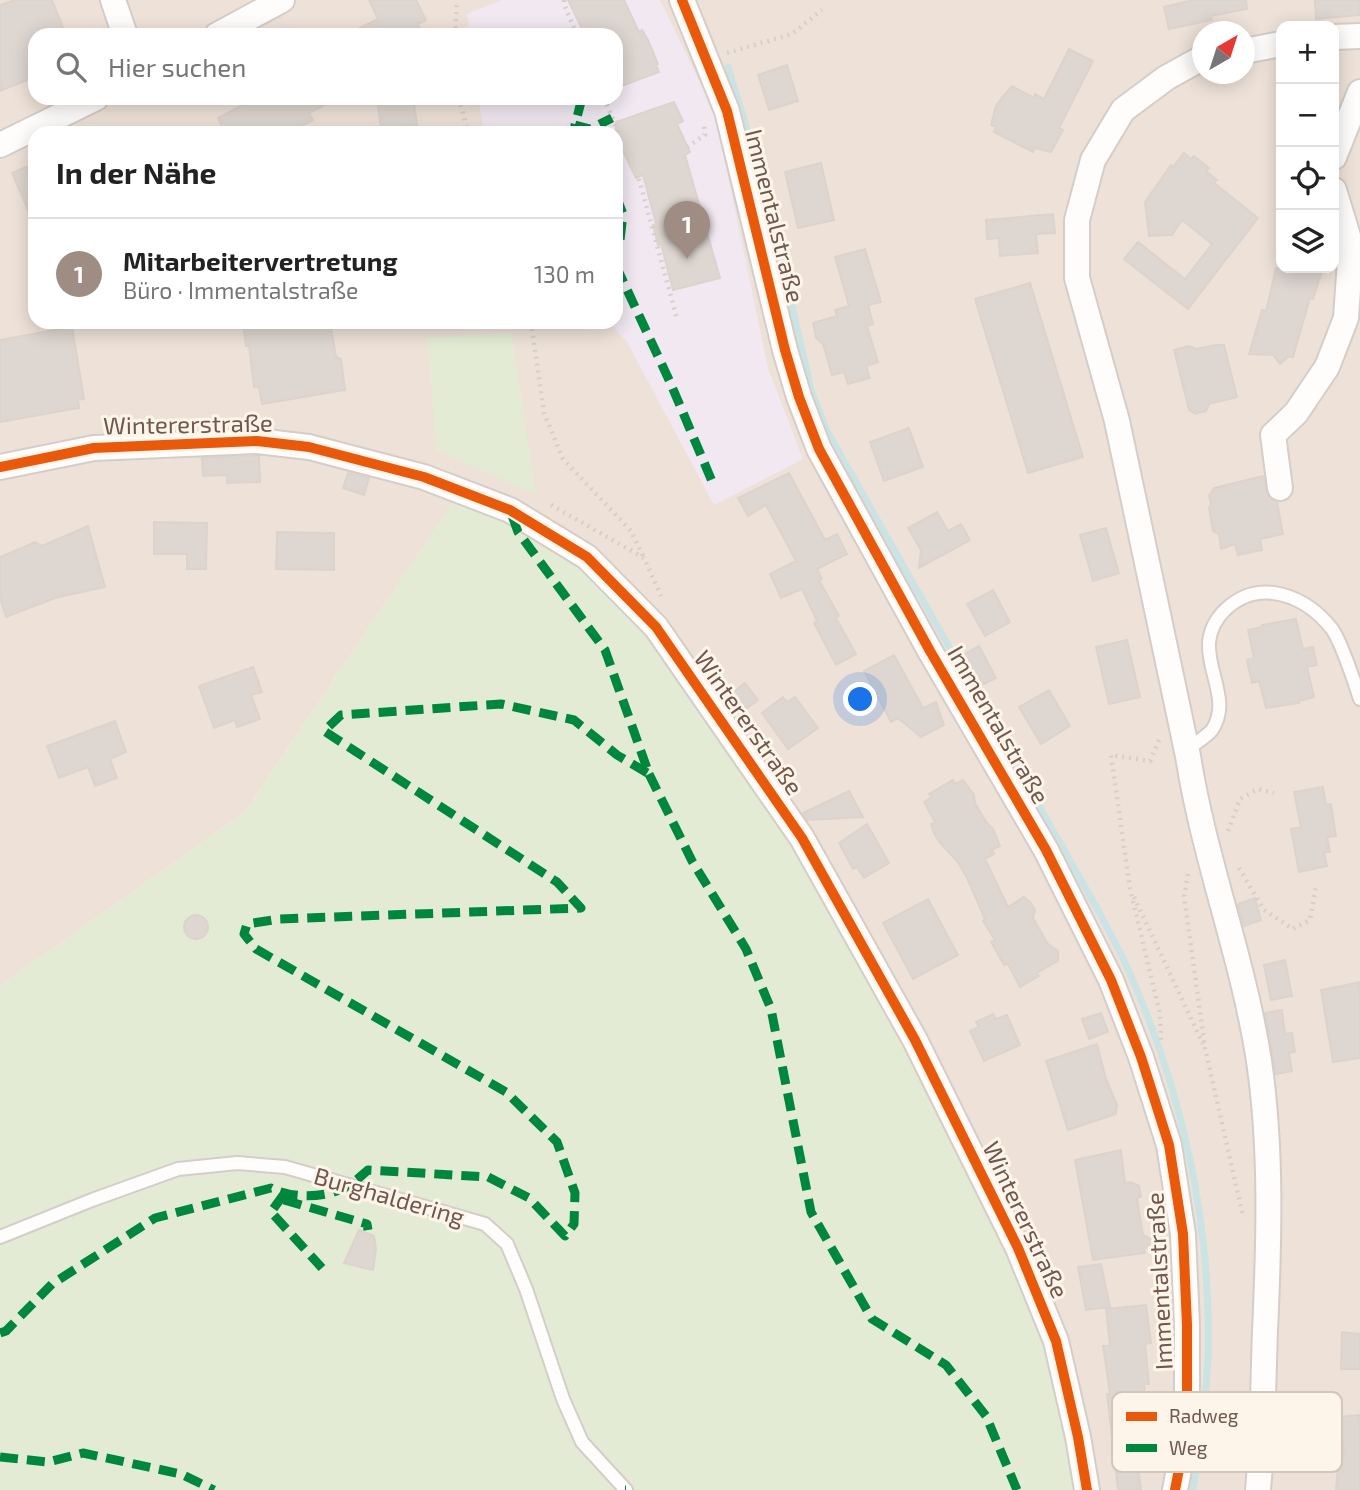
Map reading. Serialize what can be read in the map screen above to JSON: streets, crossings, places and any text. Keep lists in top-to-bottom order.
{
  "streets": {
    "street": ["Immentalstraße", "Wintererstraße"],
    "lane": ["Burghaldering"]
  },
  "legend": ["Radweg", "Weg"],
  "north": "top right",
  "page": {
    "map_buttons": ["+", "−"],
    "search": "Hier suchen",
    "heading": "In der Nähe",
    "pins": "1",
    "list": [
      {
        "mark": "1",
        "name": "Mitarbeitervertretung",
        "note": "Büro · Immentalstraße",
        "value": "130 m"
      }
    ]
  }
}
